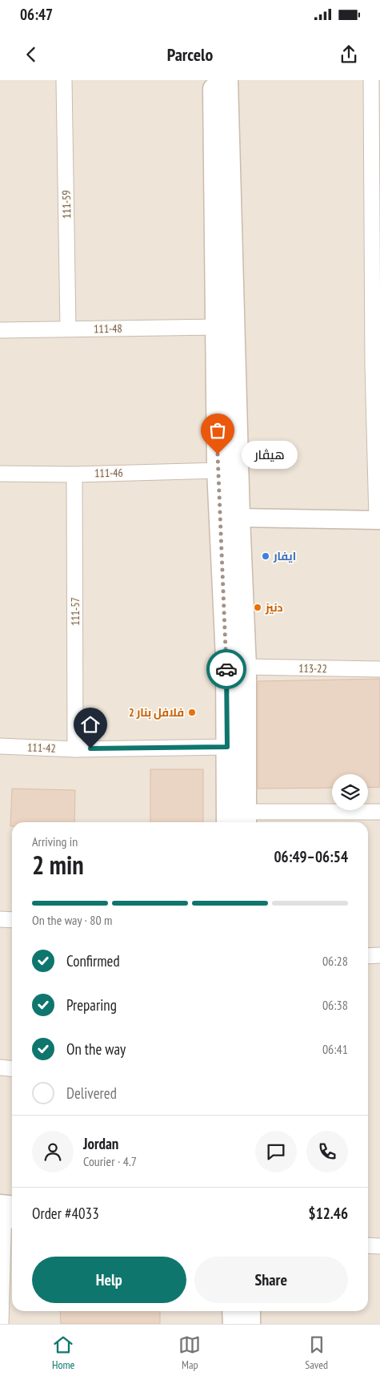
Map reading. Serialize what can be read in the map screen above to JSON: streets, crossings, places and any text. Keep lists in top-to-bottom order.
{
  "streets": {
    "street": [
      "111-59",
      "111-48",
      "111-46",
      "111-57",
      "113-22",
      "111-42"
    ]
  },
  "crossings": [
    ["111-59", "111-48"],
    ["111-46", "111-57"],
    ["111-57", "111-42"]
  ],
  "places": [
    "هيڤار",
    "ايفار",
    "دنيز",
    "فلافل بنار 2"
  ],
  "page": {
    "status": "06:47",
    "header": "Parcelo",
    "bubble": "هيڤار",
    "heading": ["2 min", "Arriving in", "06:49–06:54"],
    "panel": [
      "Jordan",
      "Courier · 4.7",
      "Order #4033",
      "$12.46"
    ],
    "bar": "On the way · 80 m",
    "list": [
      ["Confirmed", "06:28"],
      ["Preparing", "06:38"],
      ["On the way", "06:41"],
      "Delivered"
    ],
    "buttons": ["Help", "Share"],
    "tabs": ["Home", "Map", "Saved"]
  }
}
